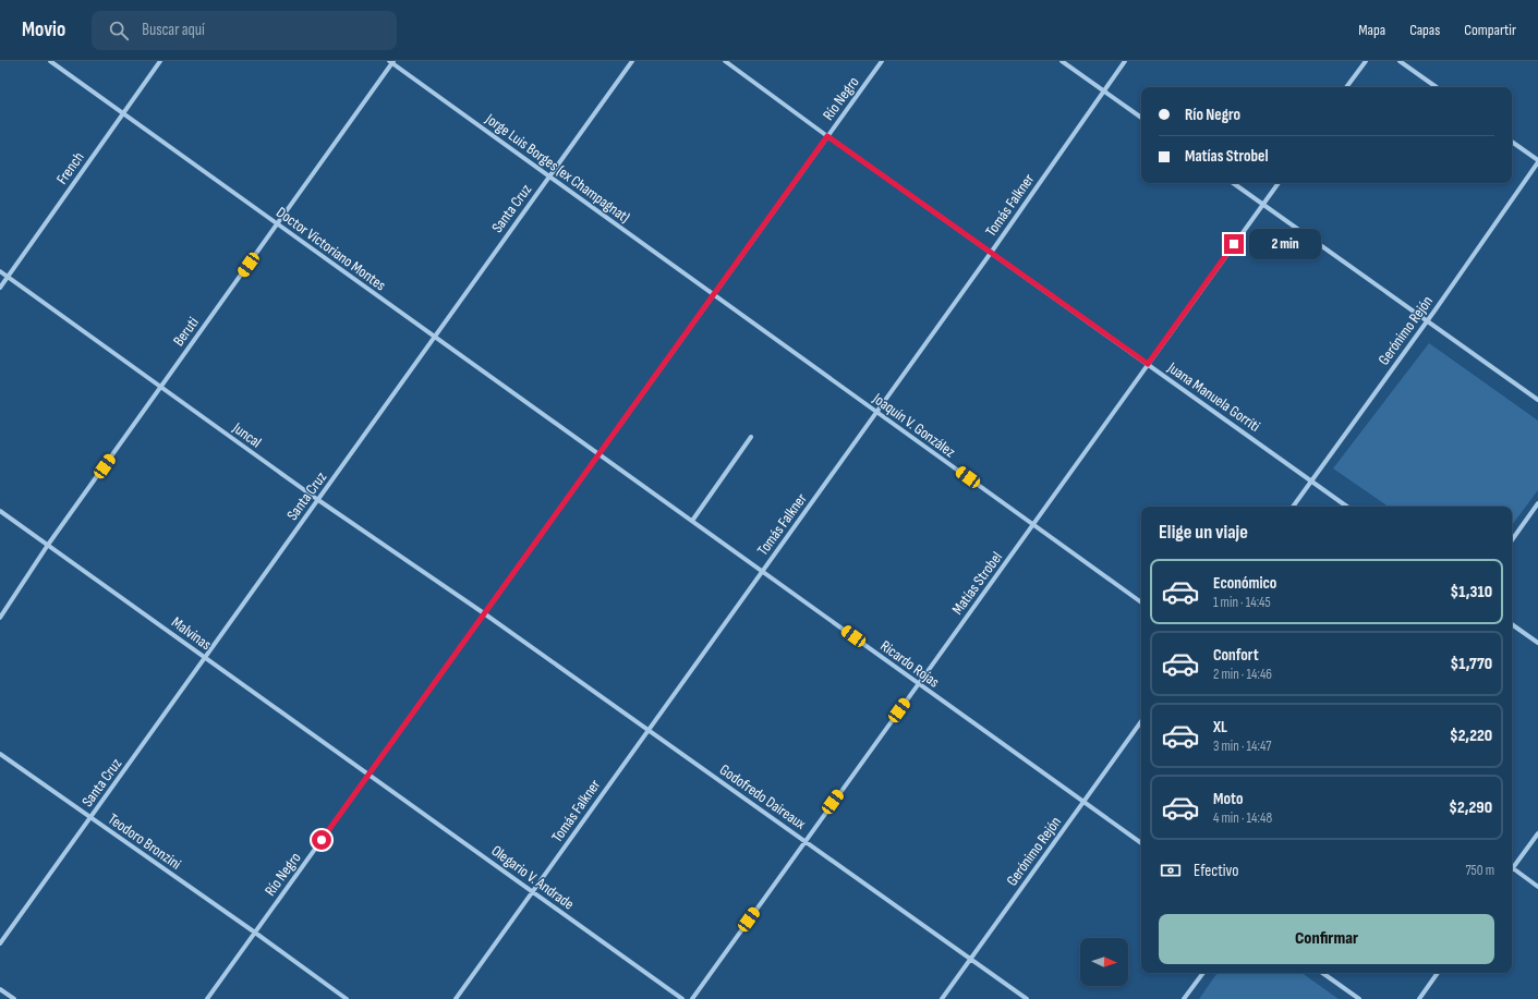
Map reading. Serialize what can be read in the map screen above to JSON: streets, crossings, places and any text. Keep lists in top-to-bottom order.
{
  "streets": {
    "street": [
      "Río Negro",
      "French",
      "Jorge Luis Borges (ex Champagnat)",
      "Tomás Falkner",
      "Santa Cruz",
      "Doctor Victoriano Montes",
      "Gerónimo Rejón",
      "Beruti",
      "Juana Manuela Gorriti",
      "Joaquín V. González",
      "Juncal",
      "Matías Strobel",
      "Malvinas",
      "Ricardo Rojas",
      "Godofredo Daireaux",
      "Teodoro Bronzini",
      "Olegario V. Andrade"
    ]
  },
  "crossings": [
    ["Río Negro", "Jorge Luis Borges (ex Champagnat)"],
    ["Río Negro", "Doctor Victoriano Montes"],
    ["Río Negro", "Juana Manuela Gorriti"],
    ["Río Negro", "Joaquín V. González"],
    ["Río Negro", "Juncal"],
    ["Río Negro", "Malvinas"],
    ["Río Negro", "Ricardo Rojas"],
    ["Río Negro", "Godofredo Daireaux"],
    ["Río Negro", "Teodoro Bronzini"],
    ["Río Negro", "Olegario V. Andrade"],
    ["French", "Doctor Victoriano Montes"],
    ["French", "Juncal"],
    ["Jorge Luis Borges (ex Champagnat)", "Santa Cruz"],
    ["Jorge Luis Borges (ex Champagnat)", "Beruti"],
    ["Jorge Luis Borges (ex Champagnat)", "Joaquín V. González"],
    ["Tomás Falkner", "Juana Manuela Gorriti"],
    ["Tomás Falkner", "Joaquín V. González"],
    ["Tomás Falkner", "Ricardo Rojas"],
    ["Tomás Falkner", "Godofredo Daireaux"],
    ["Tomás Falkner", "Olegario V. Andrade"],
    ["Santa Cruz", "Doctor Victoriano Montes"],
    ["Santa Cruz", "Juncal"],
    ["Santa Cruz", "Malvinas"],
    ["Santa Cruz", "Teodoro Bronzini"],
    ["Doctor Victoriano Montes", "Beruti"],
    ["Doctor Victoriano Montes", "Ricardo Rojas"],
    ["Gerónimo Rejón", "Juana Manuela Gorriti"],
    ["Gerónimo Rejón", "Ricardo Rojas"],
    ["Gerónimo Rejón", "Godofredo Daireaux"],
    ["Beruti", "Juncal"],
    ["Beruti", "Malvinas"],
    ["Juana Manuela Gorriti", "Matías Strobel"],
    ["Joaquín V. González", "Matías Strobel"],
    ["Juncal", "Godofredo Daireaux"],
    ["Matías Strobel", "Ricardo Rojas"],
    ["Matías Strobel", "Godofredo Daireaux"],
    ["Malvinas", "Olegario V. Andrade"]
  ],
  "north": "right",
  "page": {
    "header": "Movio",
    "search": "Buscar aquí",
    "nav": ["Mapa", "Capas", "Compartir"],
    "banner": ["Río Negro", "Matías Strobel"],
    "bubble": "2 min",
    "heading": "Elige un viaje",
    "list": [
      {
        "name": "Económico",
        "note": "1 min · 14:45",
        "value": "$1,310"
      },
      {
        "name": "Confort",
        "note": "2 min · 14:46",
        "value": "$1,770"
      },
      {
        "name": "XL",
        "note": "3 min · 14:47",
        "value": "$2,220"
      },
      {
        "name": "Moto",
        "note": "4 min · 14:48",
        "value": "$2,290"
      }
    ],
    "pay": ["Efectivo", "750 m"],
    "buttons": "Confirmar"
  }
}
